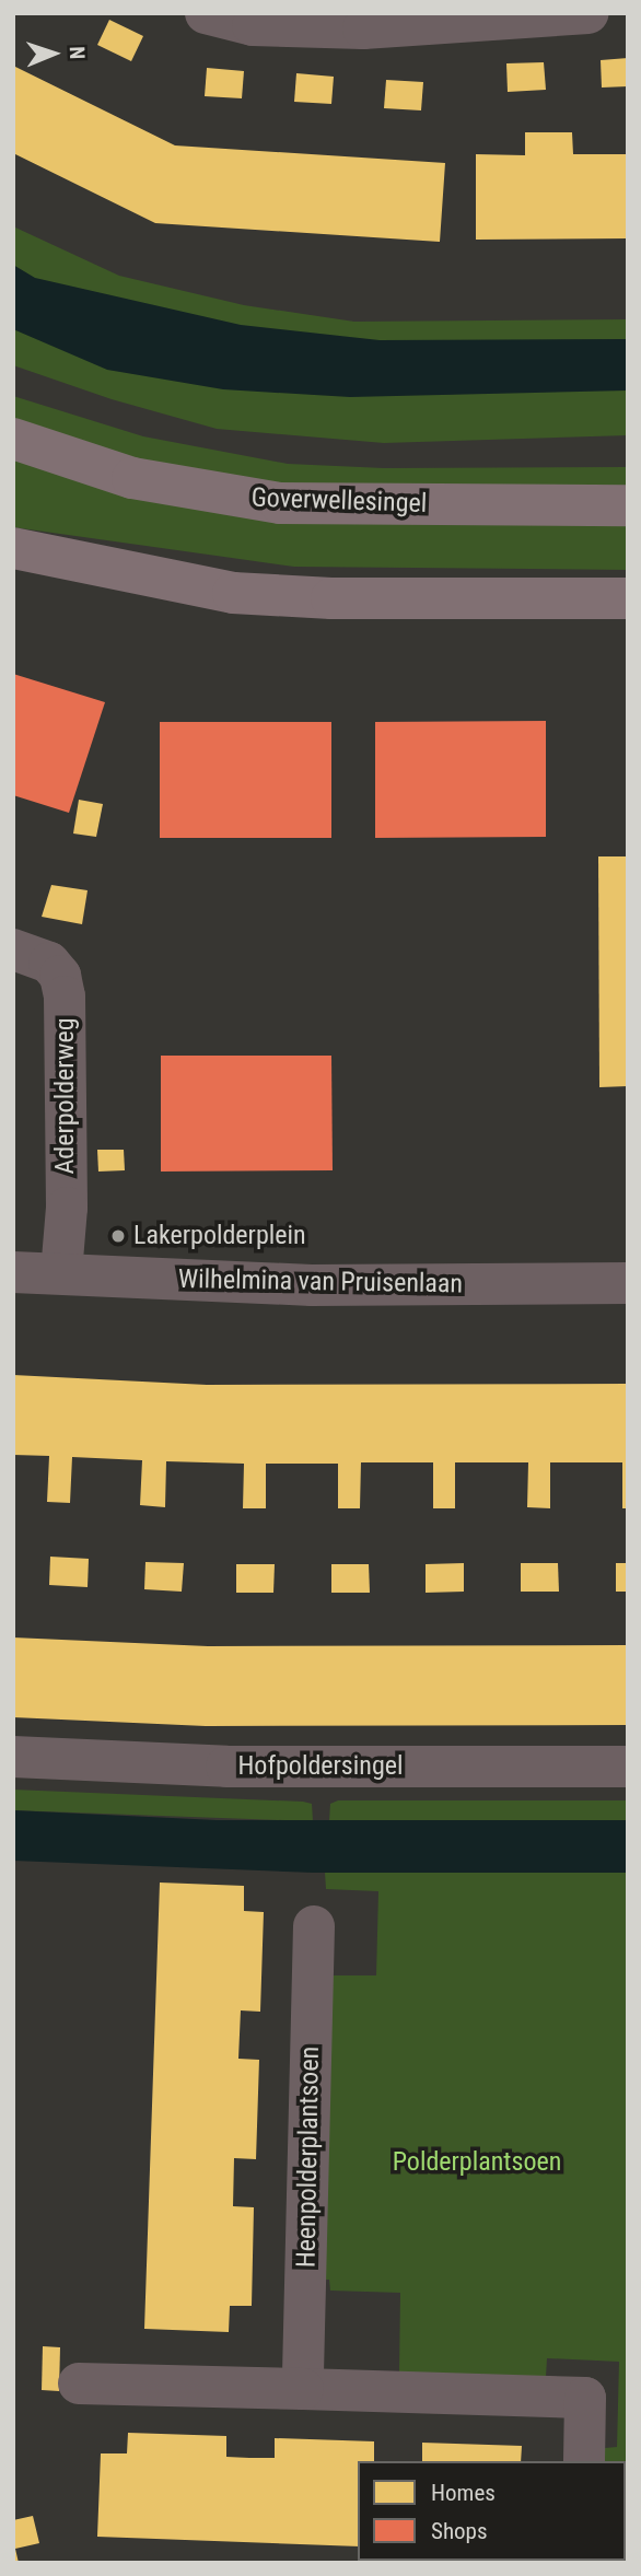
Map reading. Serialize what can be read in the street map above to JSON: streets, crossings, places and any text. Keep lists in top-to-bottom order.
{
  "streets": {
    "main road": ["Goverwellesingel"],
    "street": [
      "Aderpolderweg",
      "Wilhelmina van Pruisenlaan",
      "Hofpoldersingel",
      "Heenpolderplantsoen"
    ]
  },
  "crossings": [
    ["Aderpolderweg", "Wilhelmina van Pruisenlaan"]
  ],
  "parks": ["Polderplantsoen"],
  "places": ["Lakerpolderplein"],
  "legend": ["Homes", "Shops"],
  "north": "right"
}
